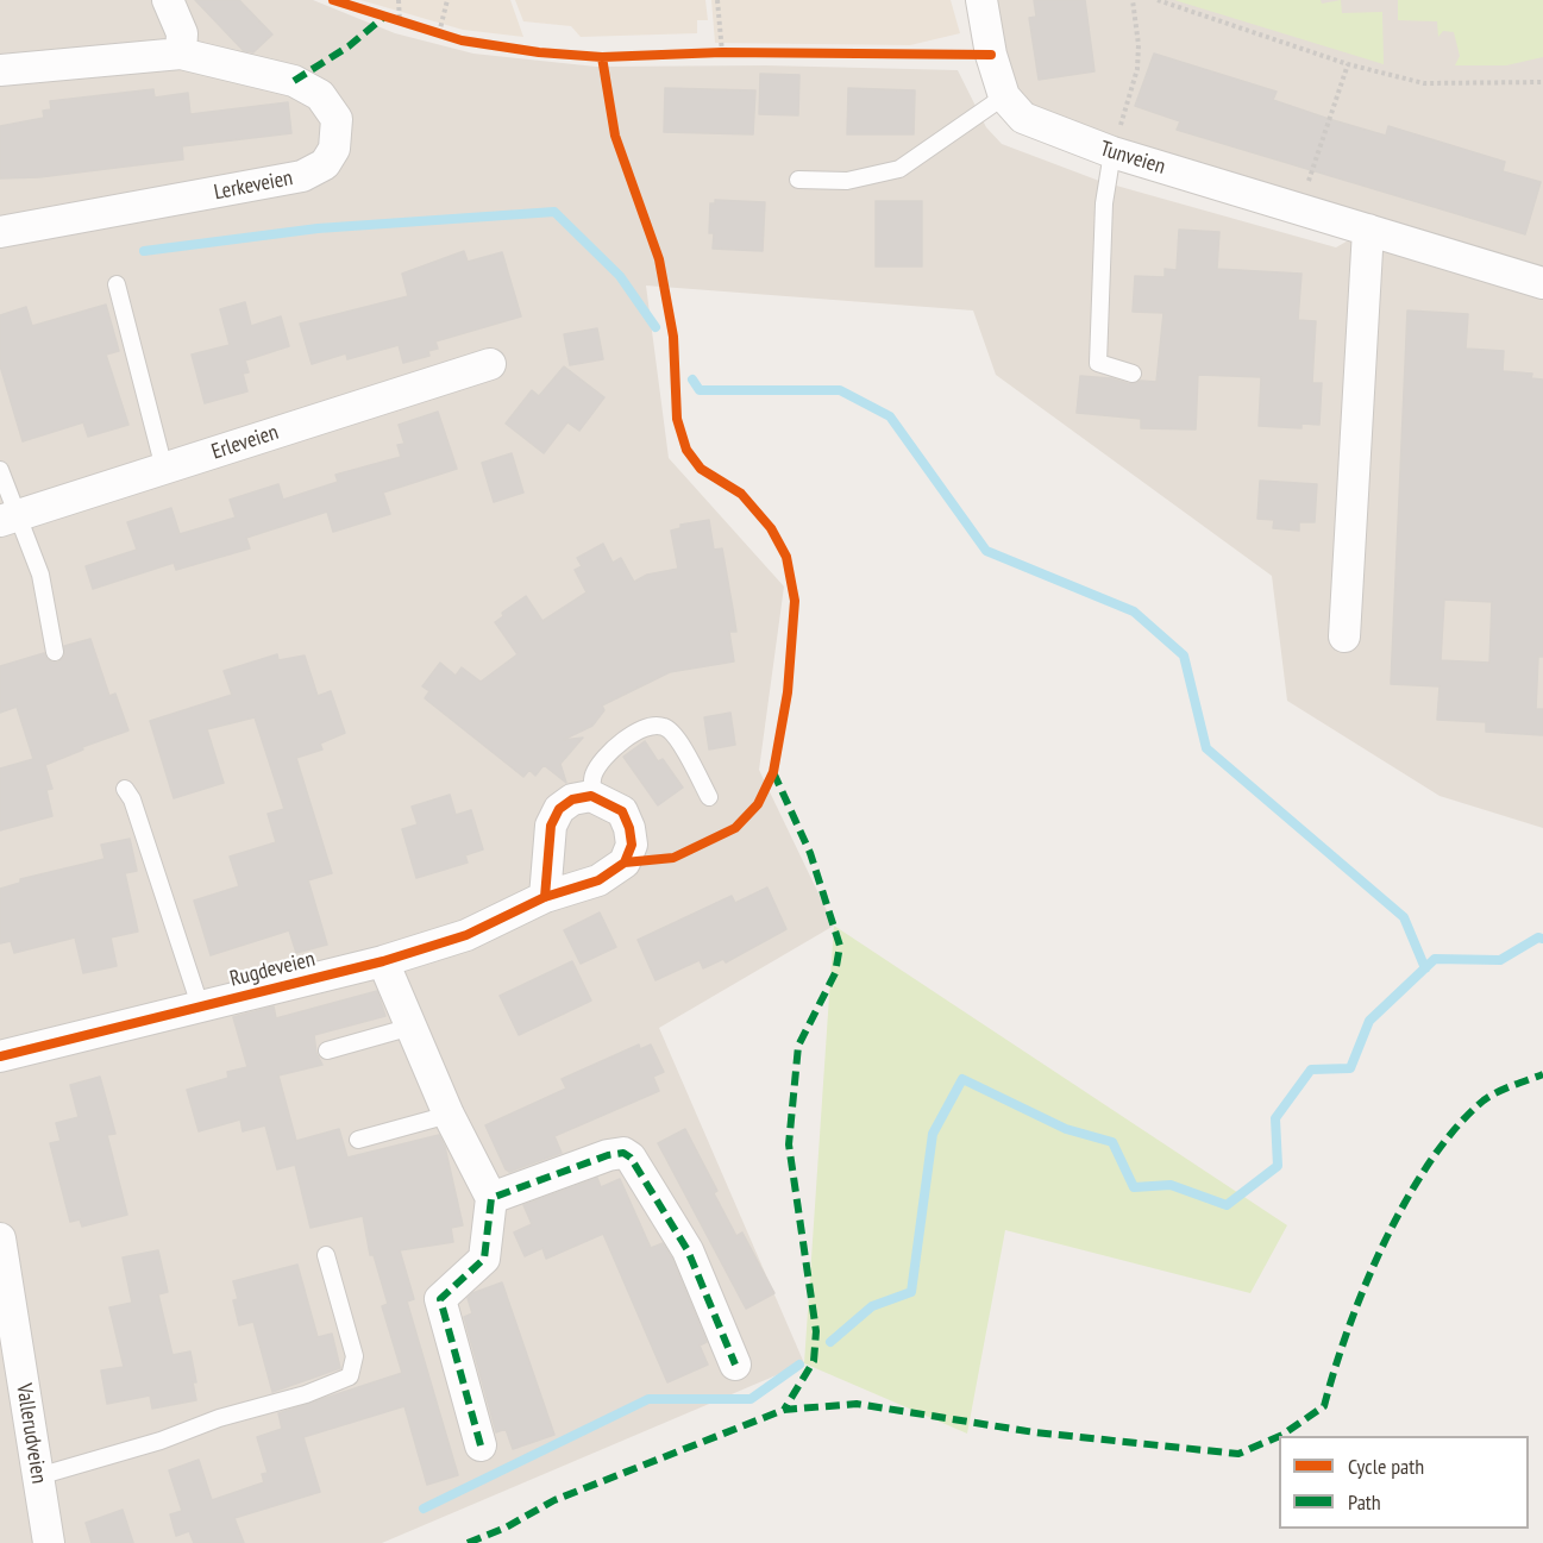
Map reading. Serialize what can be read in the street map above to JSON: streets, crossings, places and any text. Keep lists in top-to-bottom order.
{
  "streets": {
    "street": [
      "Tunveien",
      "Lerkeveien",
      "Erleveien",
      "Rugdeveien",
      "Vallerudveien"
    ]
  },
  "legend": ["Cycle path", "Path"]
}
